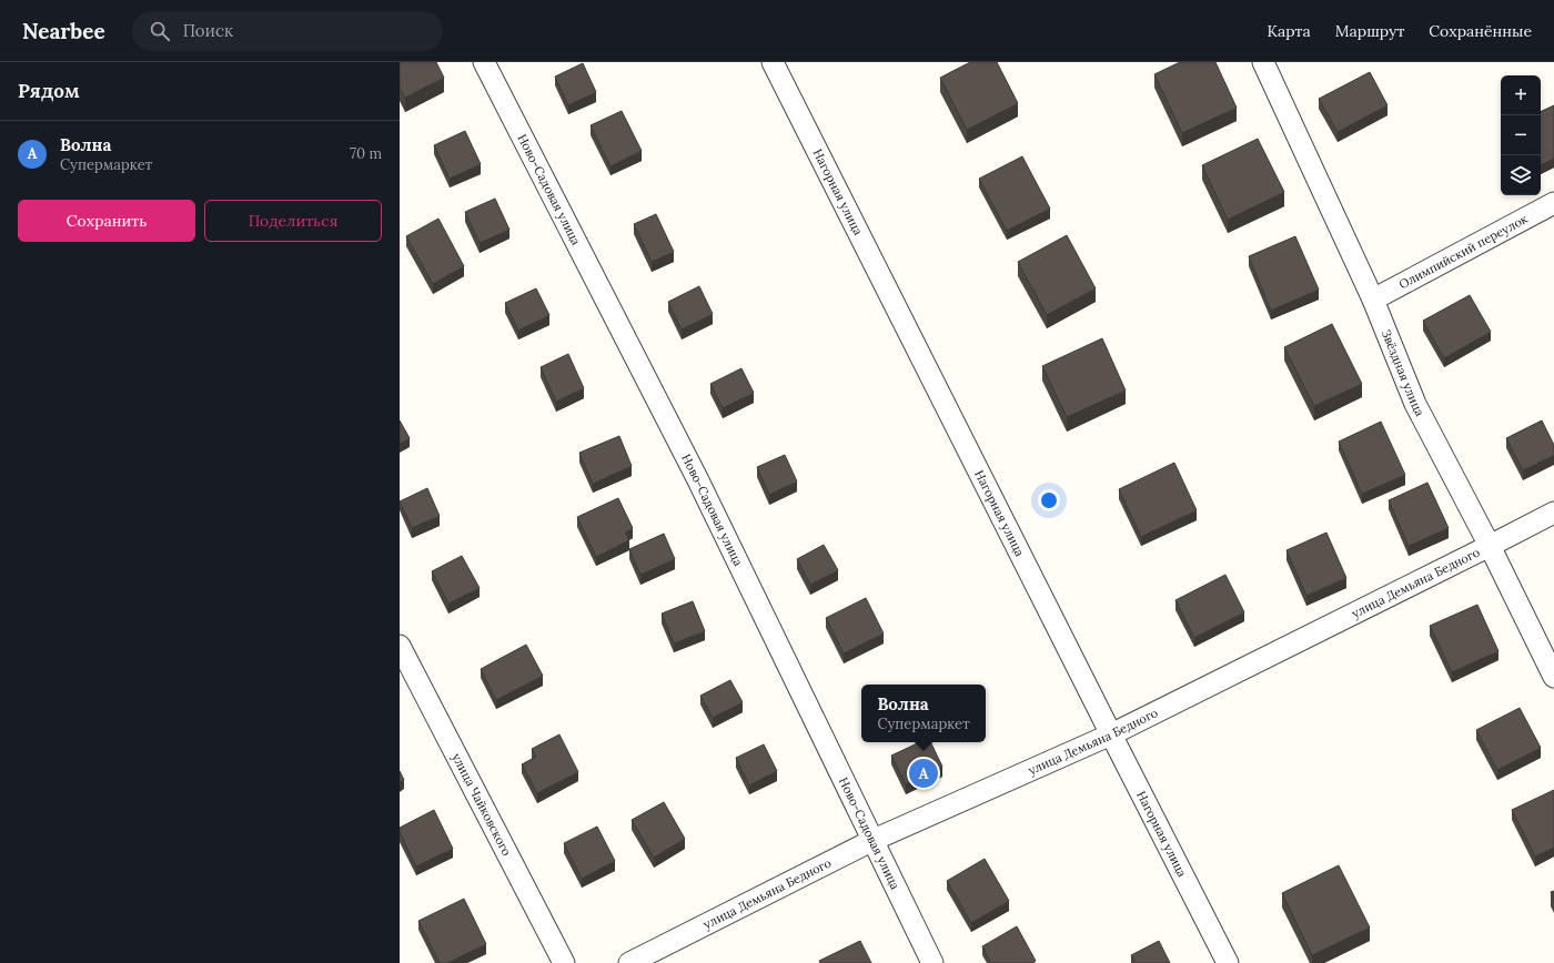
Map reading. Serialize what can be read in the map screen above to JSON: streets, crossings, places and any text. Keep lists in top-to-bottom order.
{
  "streets": {
    "street": [
      "Ново-Садовая улица",
      "Нагорная улица",
      "Олимпийский переулок",
      "Звёздная улица",
      "улица Демьяна Бедного",
      "улица Чайковского"
    ]
  },
  "crossings": [
    ["Ново-Садовая улица", "улица Демьяна Бедного"],
    ["Нагорная улица", "улица Демьяна Бедного"],
    ["Олимпийский переулок", "Звёздная улица"],
    ["Звёздная улица", "улица Демьяна Бедного"]
  ],
  "page": {
    "header": "Nearbee",
    "search": "Поиск",
    "nav": ["Карта", "Маршрут", "Сохранённые"],
    "heading": "Рядом",
    "map_buttons": ["+", "−"],
    "list": [
      {
        "mark": "A",
        "name": "Волна",
        "note": "Супермаркет",
        "value": "70 m"
      }
    ],
    "buttons": ["Сохранить", "Поделиться"],
    "popup": ["Волна", "Супермаркет"],
    "pins": "A"
  }
}
